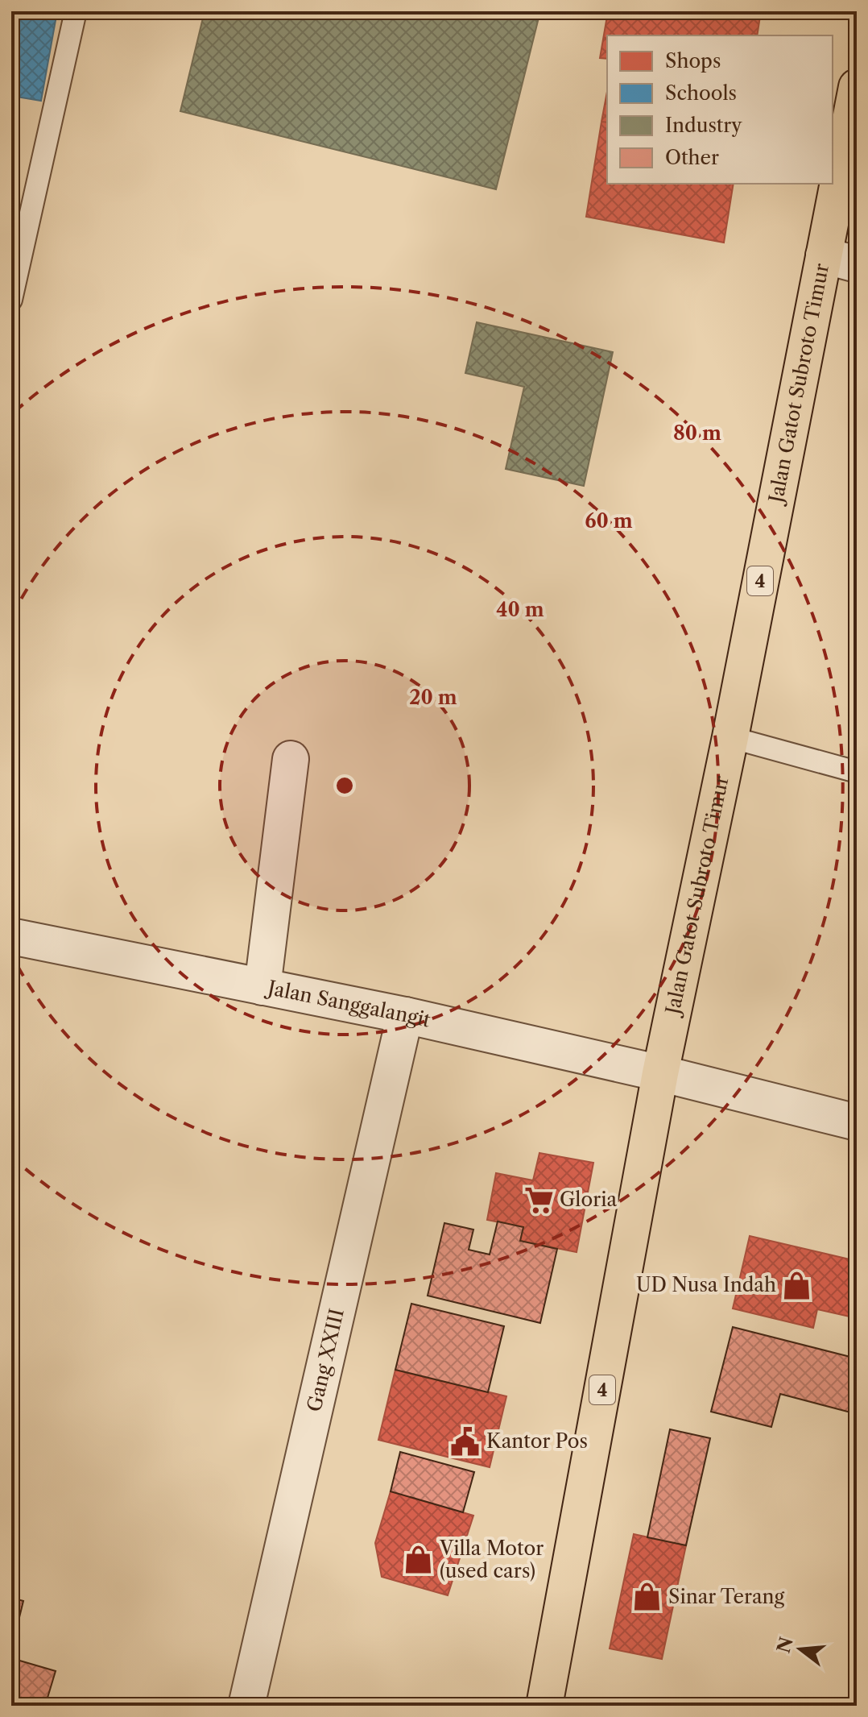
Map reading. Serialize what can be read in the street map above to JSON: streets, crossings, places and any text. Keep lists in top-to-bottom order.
{
  "streets": {
    "highway": ["Jalan Gatot Subroto Timur", "4"],
    "street": ["Jalan Sanggalangit", "Gang XXIII"]
  },
  "crossings": [
    ["Jalan Gatot Subroto Timur", "Jalan Sanggalangit"],
    ["Jalan Sanggalangit", "Gang XXIII"]
  ],
  "places": {
    "supermarket": ["Gloria"],
    "shop": ["UD Nusa Indah", "Villa Motor (used cars)", "Sinar Terang"],
    "public building": ["Kantor Pos"]
  },
  "legend": [
    "Shops",
    "Schools",
    "Industry",
    "Other"
  ],
  "north": "left",
  "rings": [
    "80 m",
    "60 m",
    "40 m",
    "20 m"
  ]
}
